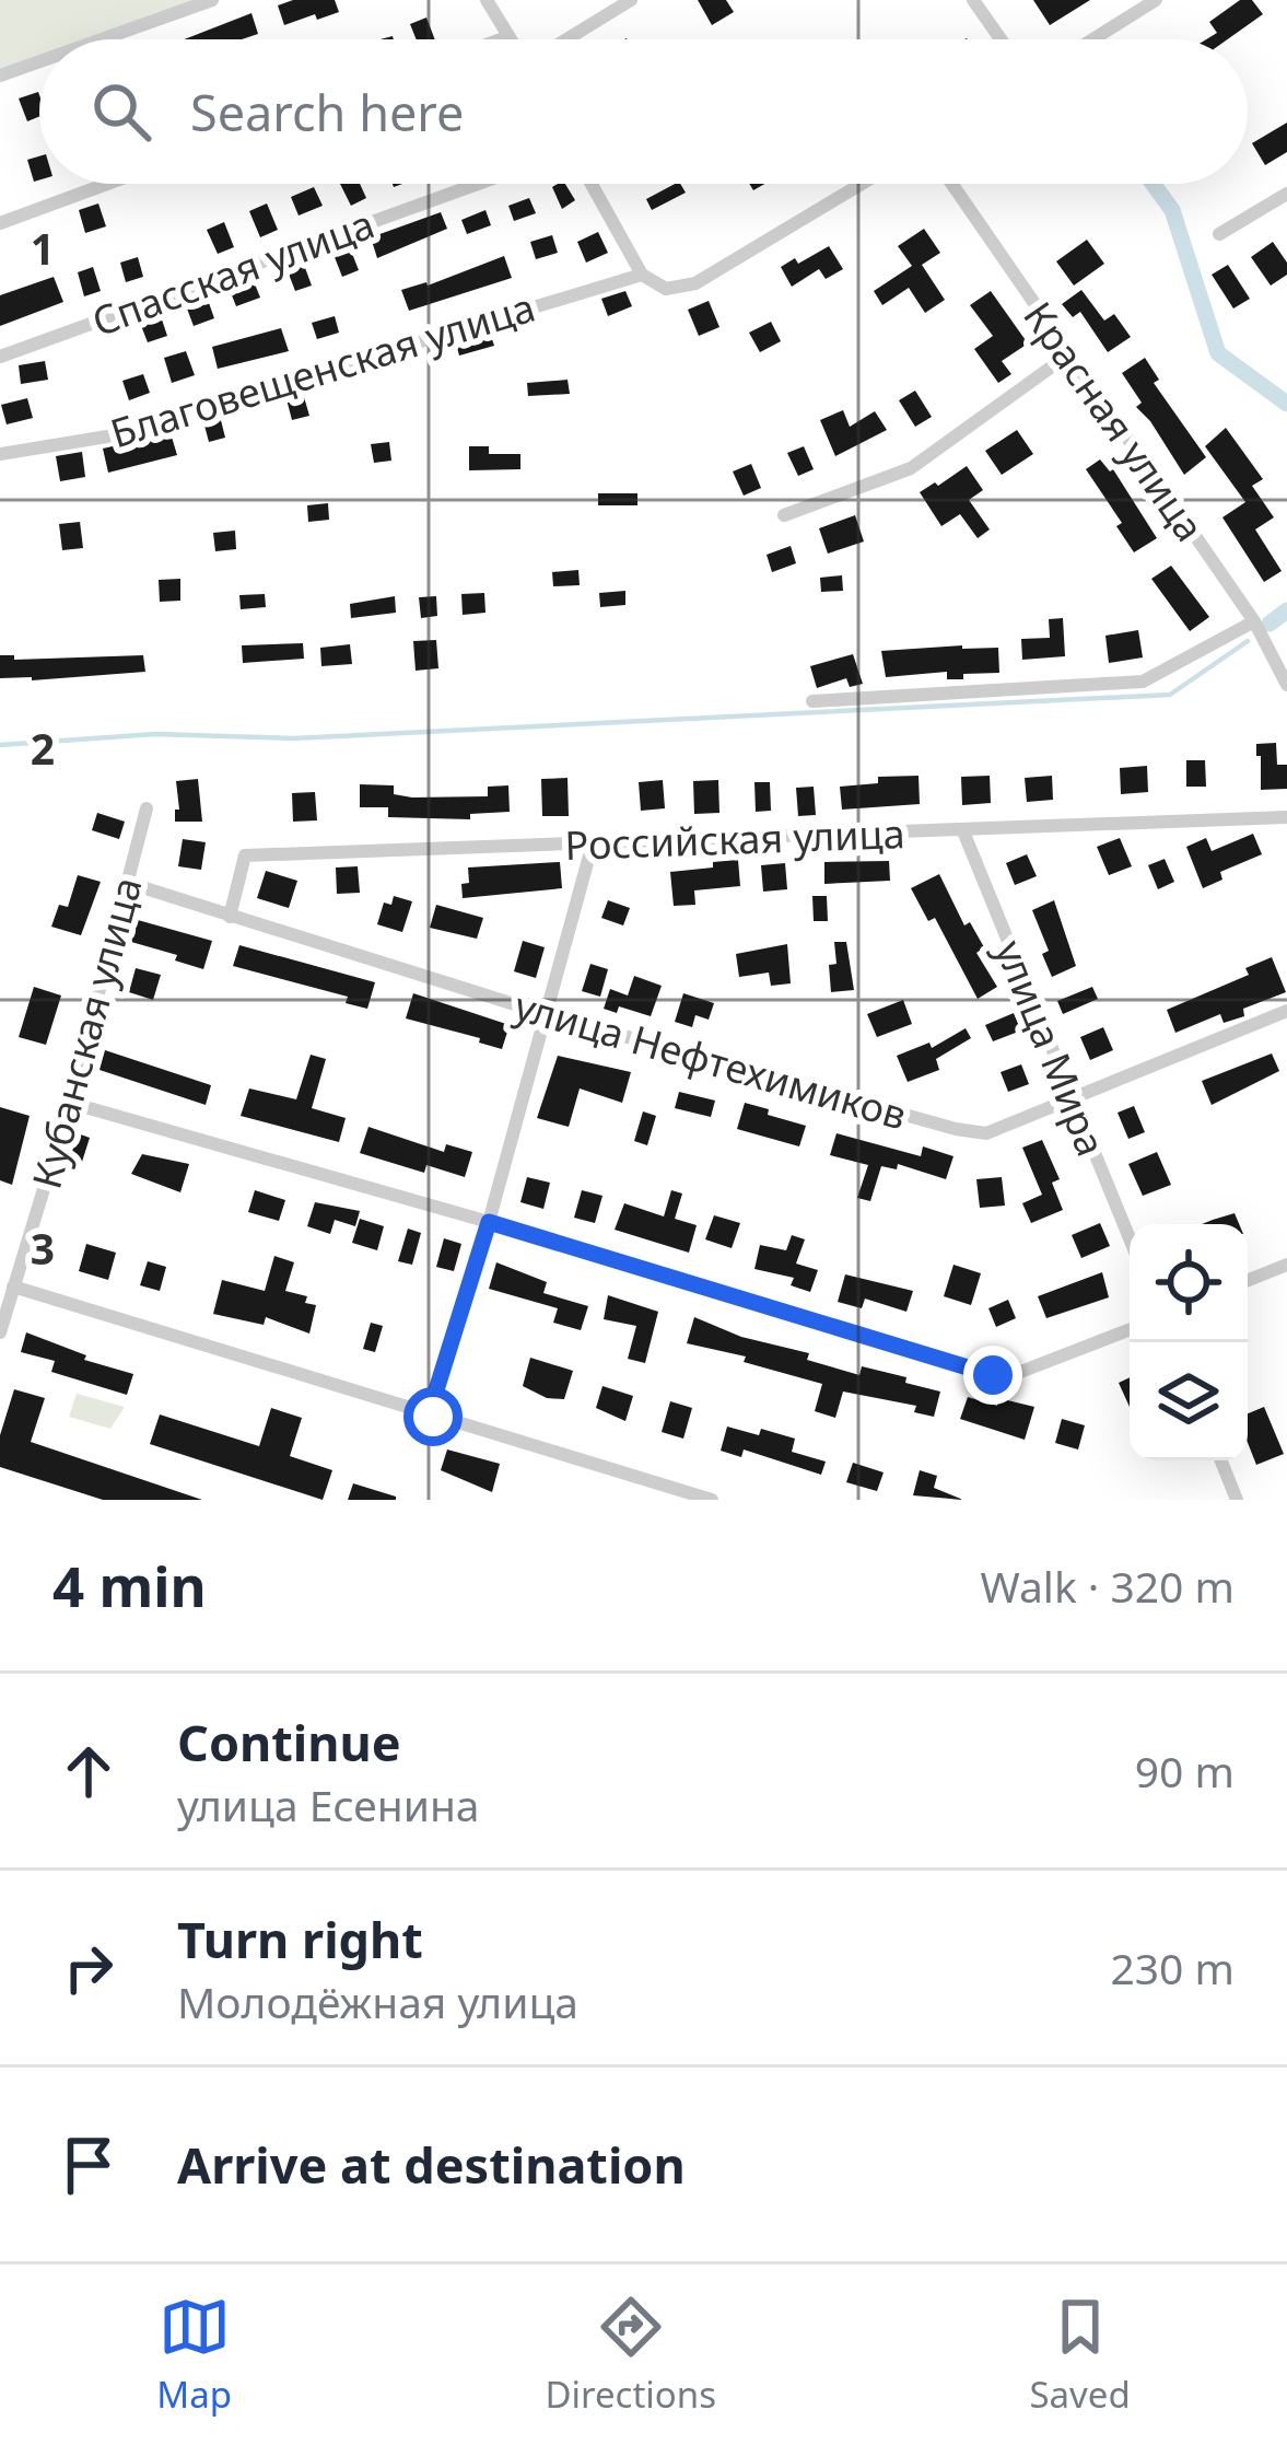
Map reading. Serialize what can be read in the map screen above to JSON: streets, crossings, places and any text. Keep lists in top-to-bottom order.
{
  "streets": {
    "street": [
      "Спасская улица",
      "Благовещенская улица",
      "Красная улица",
      "Российская улица",
      "Кубанская улица",
      "улица Мира",
      "улица Нефтехимиков"
    ]
  },
  "crossings": [
    ["Российская улица", "улица Мира"],
    ["Российская улица", "улица Нефтехимиков"],
    ["Кубанская улица", "улица Нефтехимиков"],
    ["улица Мира", "улица Нефтехимиков"]
  ],
  "page": {
    "search": "Search here",
    "heading": ["4 min", "Walk · 320 m"],
    "list": [
      ["Continue", "улица Есенина", "90 m"],
      ["Turn right", "Молодёжная улица", "230 m"],
      "Arrive at destination"
    ],
    "nav": ["Map", "Directions", "Saved"]
  },
  "grid": {
    "rows": ["1", "2", "3"]
  }
}
